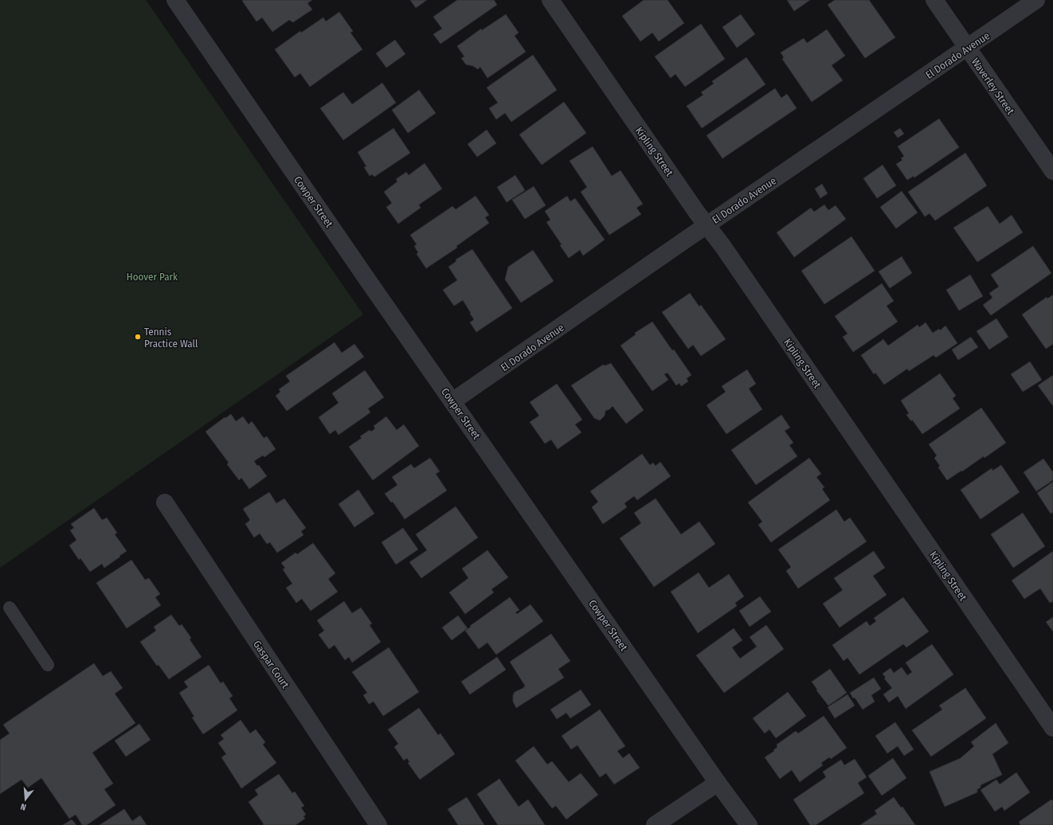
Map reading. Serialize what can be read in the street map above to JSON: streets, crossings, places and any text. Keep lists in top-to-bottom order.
{
  "streets": {
    "street": [
      "El Dorado Avenue",
      "Waverley Street",
      "Kipling Street",
      "Cowper Street",
      "Gaspar Court"
    ]
  },
  "crossings": [
    ["El Dorado Avenue", "Waverley Street"],
    ["El Dorado Avenue", "Kipling Street"],
    ["El Dorado Avenue", "Cowper Street"]
  ],
  "parks": ["Hoover Park"],
  "places": ["Tennis Practice Wall"],
  "north": "bottom"
}
